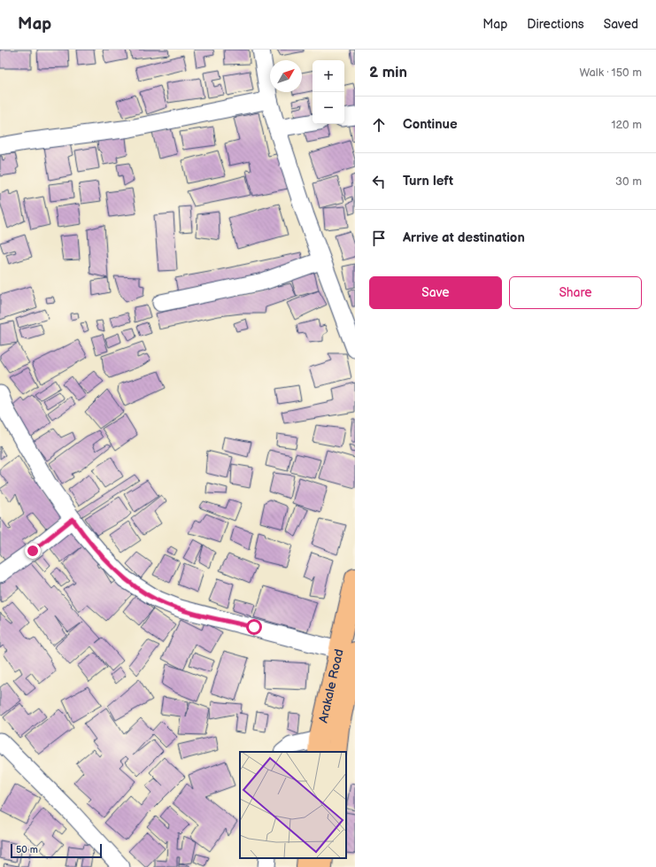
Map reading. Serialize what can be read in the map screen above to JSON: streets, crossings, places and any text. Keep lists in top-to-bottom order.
{
  "streets": {
    "main road": ["Arakale Road"]
  },
  "scale_bar": "50 m",
  "north": "top right",
  "page": {
    "header": "Map",
    "nav": ["Map", "Directions", "Saved"],
    "heading": ["2 min", "Walk · 150 m"],
    "map_buttons": ["+", "−"],
    "list": [
      ["Continue", "120 m"],
      ["Turn left", "30 m"],
      "Arrive at destination"
    ],
    "buttons": ["Save", "Share"],
    "scale": "50 m"
  }
}
